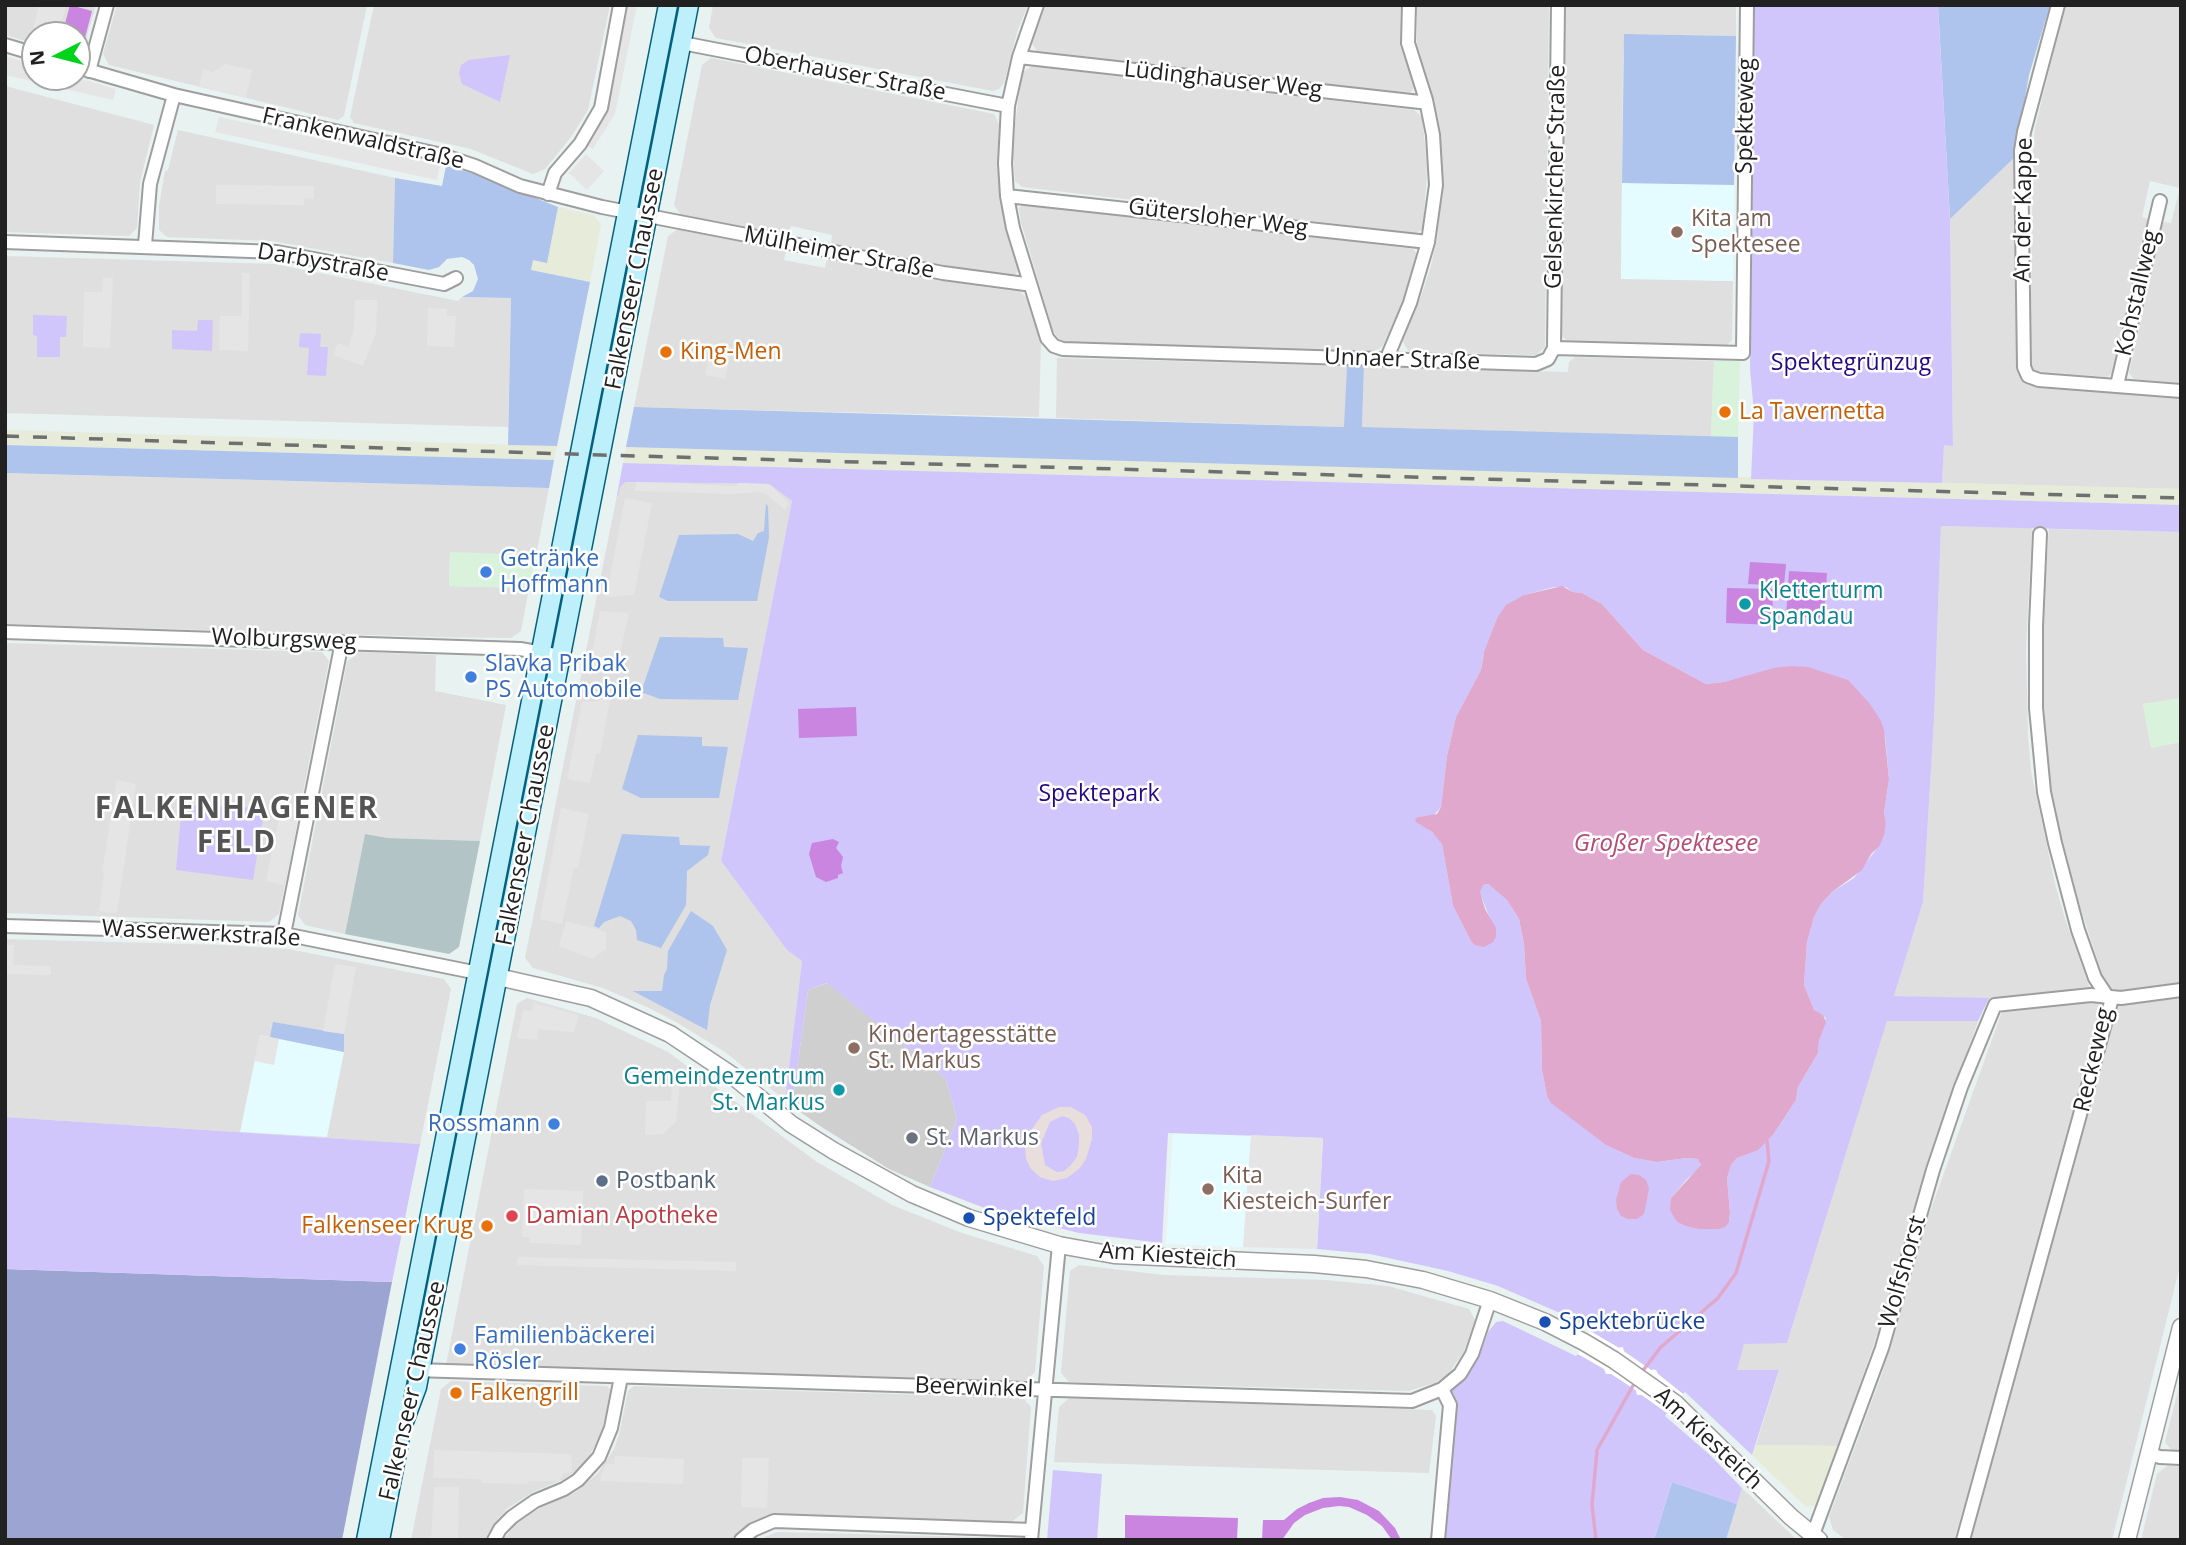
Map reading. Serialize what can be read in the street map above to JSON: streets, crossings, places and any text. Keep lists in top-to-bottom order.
{
  "streets": {
    "main road": ["Falkenseer Chaussee"],
    "street": [
      "Oberhauser Straße",
      "Lüdinghauser Weg",
      "Spekteweg",
      "Frankenwaldstraße",
      "Gelsenkircher Straße",
      "An der Kappe",
      "Gütersloher Weg",
      "Mülheimer Straße",
      "Darbystraße",
      "Kohstallweg",
      "Unnaer Straße",
      "Wolburgsweg",
      "Wasserwerkstraße",
      "Reckeweg",
      "Am Kiesteich",
      "Wolfshorst",
      "Beerwinkel"
    ]
  },
  "crossings": [
    ["Oberhauser Straße", "Falkenseer Chaussee"],
    ["Spekteweg", "Gelsenkircher Straße"],
    ["Spekteweg", "Unnaer Straße"],
    ["Frankenwaldstraße", "Mülheimer Straße"],
    ["Frankenwaldstraße", "Falkenseer Chaussee"],
    ["Gelsenkircher Straße", "Unnaer Straße"],
    ["An der Kappe", "Kohstallweg"],
    ["Mülheimer Straße", "Falkenseer Chaussee"],
    ["Mülheimer Straße", "Unnaer Straße"],
    ["Falkenseer Chaussee", "Wolburgsweg"],
    ["Falkenseer Chaussee", "Wasserwerkstraße"],
    ["Falkenseer Chaussee", "Am Kiesteich"],
    ["Falkenseer Chaussee", "Beerwinkel"],
    ["Reckeweg", "Wolfshorst"],
    ["Am Kiesteich", "Wolfshorst"],
    ["Am Kiesteich", "Beerwinkel"]
  ],
  "districts": ["FALKENHAGENER FELD"],
  "water": ["Großer Spektesee"],
  "parks": ["Spektegrünzug", "Spektepark"],
  "places": [
    "Kita am Spektesee",
    "King-Men",
    "La Tavernetta",
    "Getränke Hoffmann",
    "Kletterturm Spandau",
    "Slavka Pribak PS Automobile",
    "Kindertagesstätte St. Markus",
    "Gemeindezentrum St. Markus",
    "Rossmann",
    "St. Markus",
    "Postbank",
    "Kita Kiesteich-Surfer",
    "Damian Apotheke",
    "Spektefeld",
    "Falkenseer Krug",
    "Spektebrücke",
    "Familienbäckerei Rösler",
    "Falkengrill"
  ],
  "north": "left"
}
